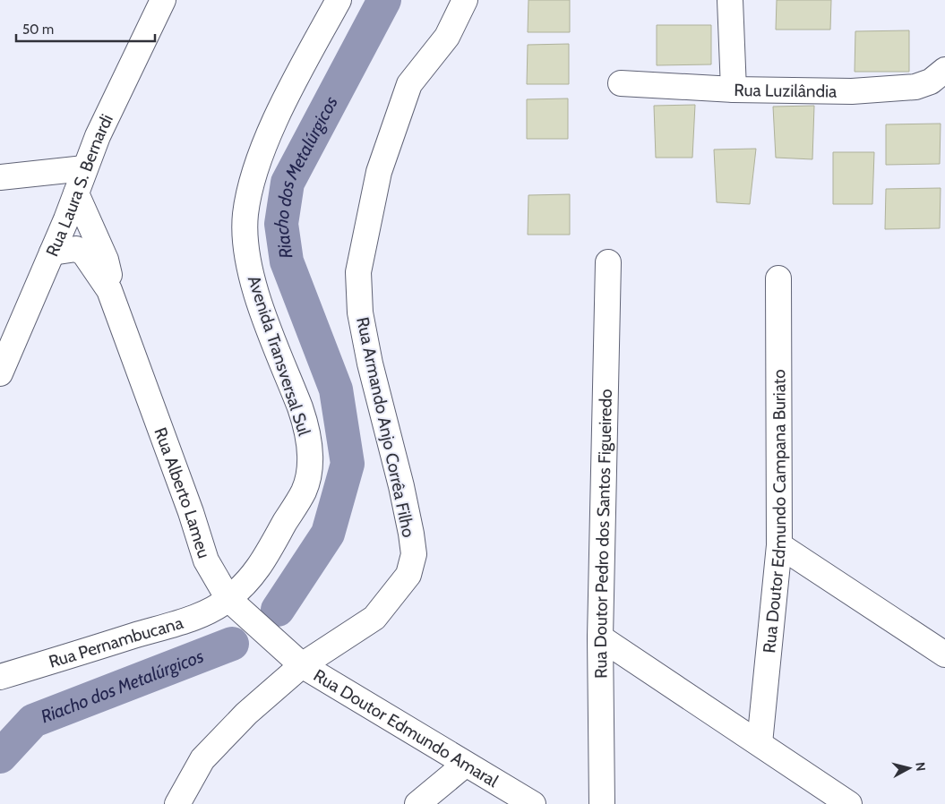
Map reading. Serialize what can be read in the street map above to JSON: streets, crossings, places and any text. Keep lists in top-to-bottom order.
{
  "streets": {
    "street": [
      "Rua Luzilândia",
      "Rua Laura S. Bernardi",
      "Avenida Transversal Sul",
      "Rua Armando Anjo Corrêa Filho",
      "Rua Alberto Lameu",
      "Rua Doutor Edmundo Campana Buriato",
      "Rua Doutor Pedro dos Santos Figueiredo",
      "Rua Pernambucana",
      "Rua Doutor Edmundo Amaral"
    ]
  },
  "crossings": [
    ["Rua Laura S. Bernardi", "Rua Alberto Lameu"],
    ["Avenida Transversal Sul", "Rua Alberto Lameu"],
    ["Avenida Transversal Sul", "Rua Pernambucana"],
    ["Rua Armando Anjo Corrêa Filho", "Rua Alberto Lameu"],
    ["Rua Armando Anjo Corrêa Filho", "Rua Doutor Edmundo Amaral"],
    ["Rua Alberto Lameu", "Rua Pernambucana"],
    ["Rua Alberto Lameu", "Rua Doutor Edmundo Amaral"]
  ],
  "water": ["Riacho dos Metalúrgicos"],
  "scale_bar": "50 m",
  "north": "right"
}
